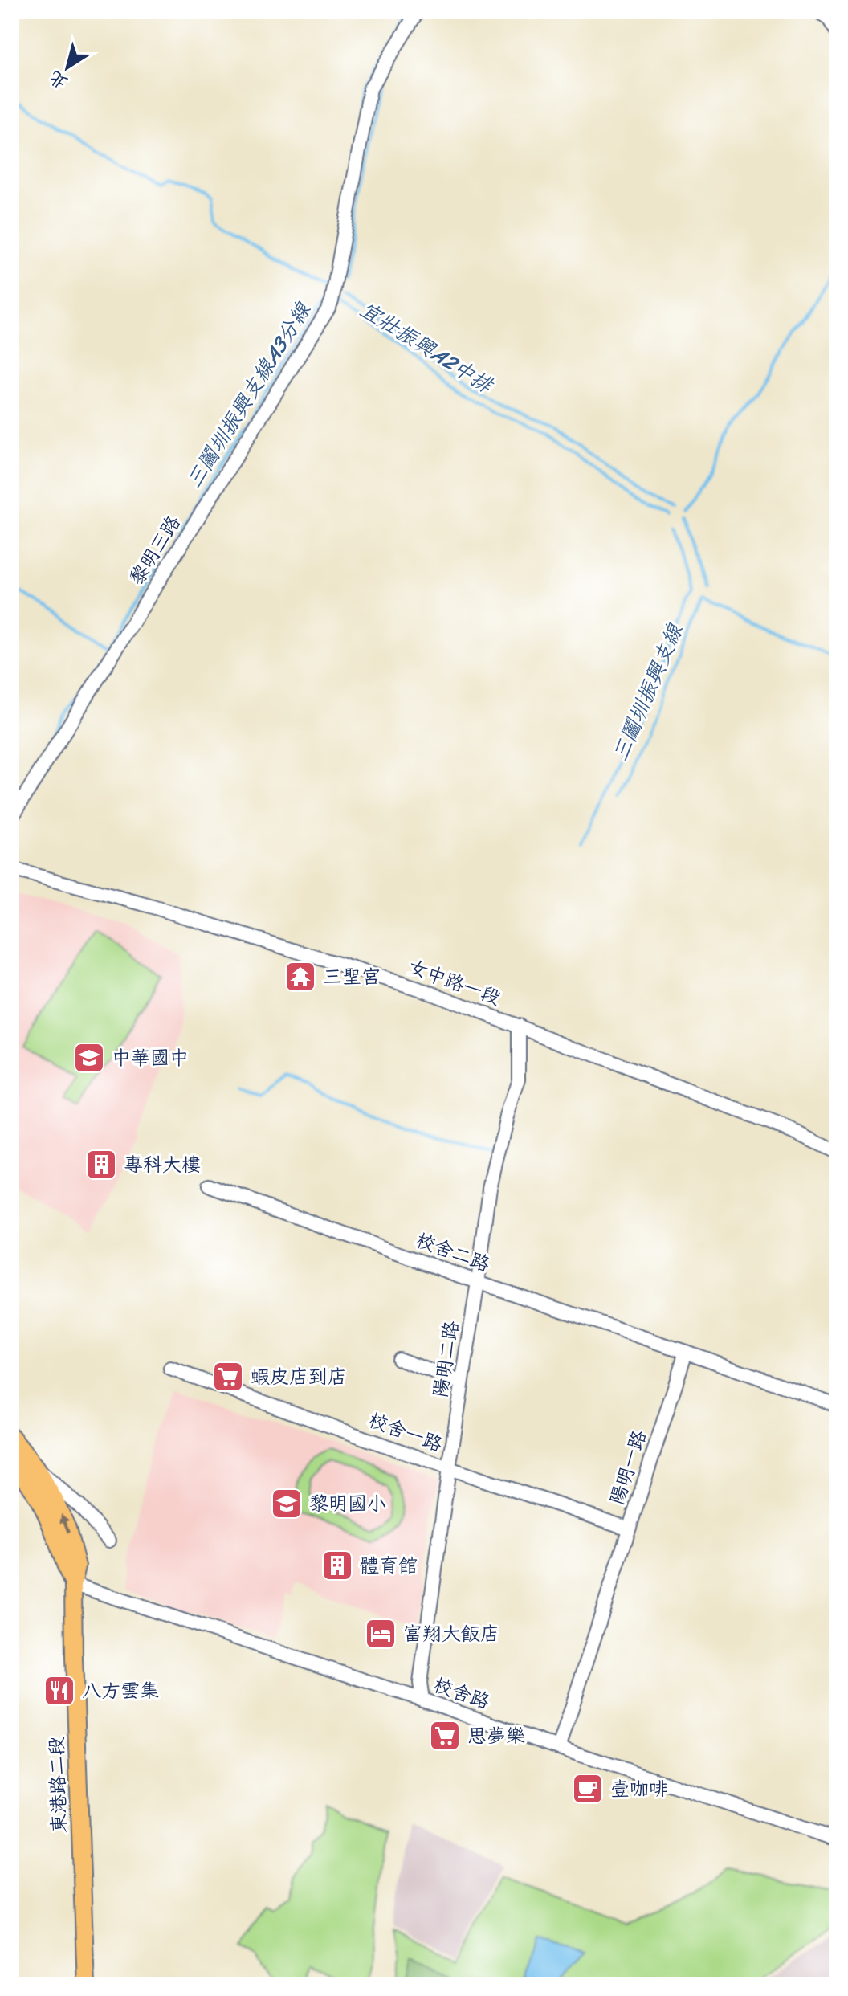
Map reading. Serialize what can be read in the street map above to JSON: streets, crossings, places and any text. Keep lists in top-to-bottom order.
{
  "streets": {
    "main road": ["東港路二段"],
    "street": [
      "黎明三路",
      "女中路一段",
      "校舍二路",
      "陽明二路",
      "校舍一路",
      "陽明一路",
      "校舍路"
    ]
  },
  "crossings": [
    ["女中路一段", "陽明二路"],
    ["校舍二路", "陽明二路"],
    ["校舍二路", "陽明一路"],
    ["陽明二路", "校舍一路"],
    ["陽明二路", "校舍路"],
    ["校舍一路", "陽明一路"],
    ["陽明一路", "校舍路"],
    ["校舍路", "東港路二段"]
  ],
  "water": ["宜壯振興A2中排", "三鬮圳振興支線A3分線", "三鬮圳振興支線"],
  "places": {
    "temple": ["三聖宮"],
    "school or university": ["中華國中", "黎明國小"],
    "building": ["專科大樓", "體育館"],
    "supermarket": ["蝦皮店到店", "思夢樂"],
    "hotel": ["富翔大飯店"],
    "restaurant": ["八方雲集"],
    "cafe": ["壹咖啡"]
  },
  "north": "bottom left"
}
